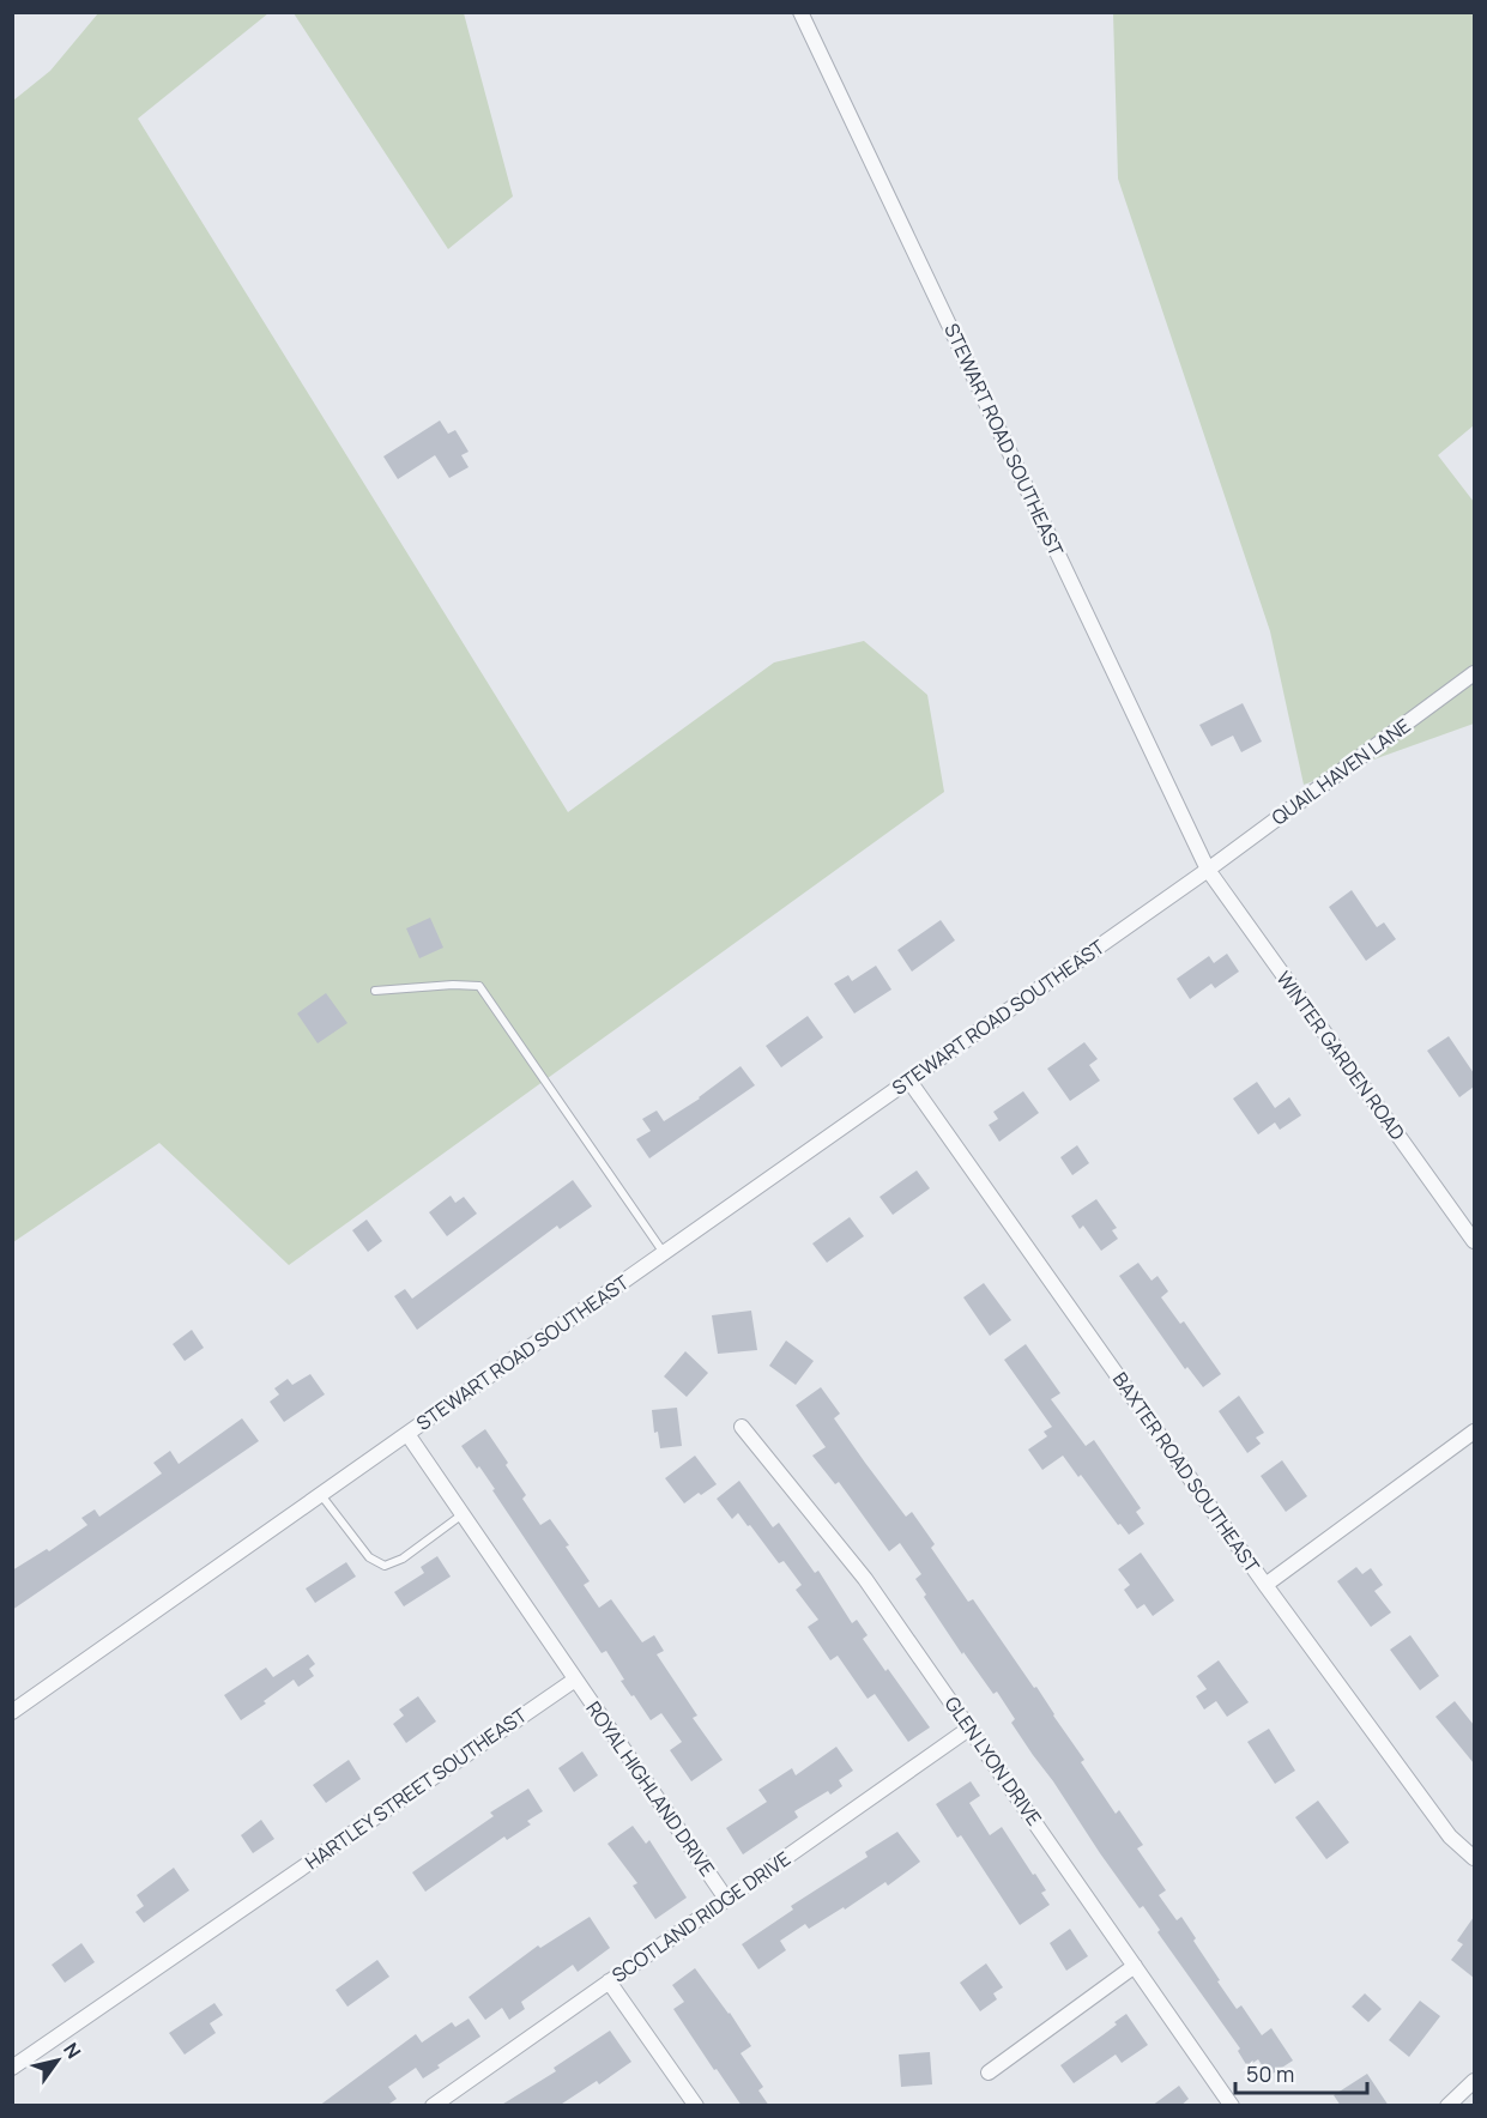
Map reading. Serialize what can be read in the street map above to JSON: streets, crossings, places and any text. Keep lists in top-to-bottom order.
{
  "streets": {
    "street": [
      "STEWART ROAD SOUTHEAST",
      "QUAIL HAVEN LANE",
      "WINTER GARDEN ROAD",
      "BAXTER ROAD SOUTHEAST",
      "GLEN LYON DRIVE",
      "HARTLEY STREET SOUTHEAST",
      "ROYAL HIGHLAND DRIVE",
      "SCOTLAND RIDGE DRIVE"
    ]
  },
  "crossings": [
    ["STEWART ROAD SOUTHEAST", "QUAIL HAVEN LANE"],
    ["STEWART ROAD SOUTHEAST", "WINTER GARDEN ROAD"],
    ["STEWART ROAD SOUTHEAST", "BAXTER ROAD SOUTHEAST"],
    ["QUAIL HAVEN LANE", "WINTER GARDEN ROAD"],
    ["GLEN LYON DRIVE", "SCOTLAND RIDGE DRIVE"],
    ["HARTLEY STREET SOUTHEAST", "ROYAL HIGHLAND DRIVE"],
    ["ROYAL HIGHLAND DRIVE", "SCOTLAND RIDGE DRIVE"]
  ],
  "scale_bar": "50 m",
  "north": "top right"
}
